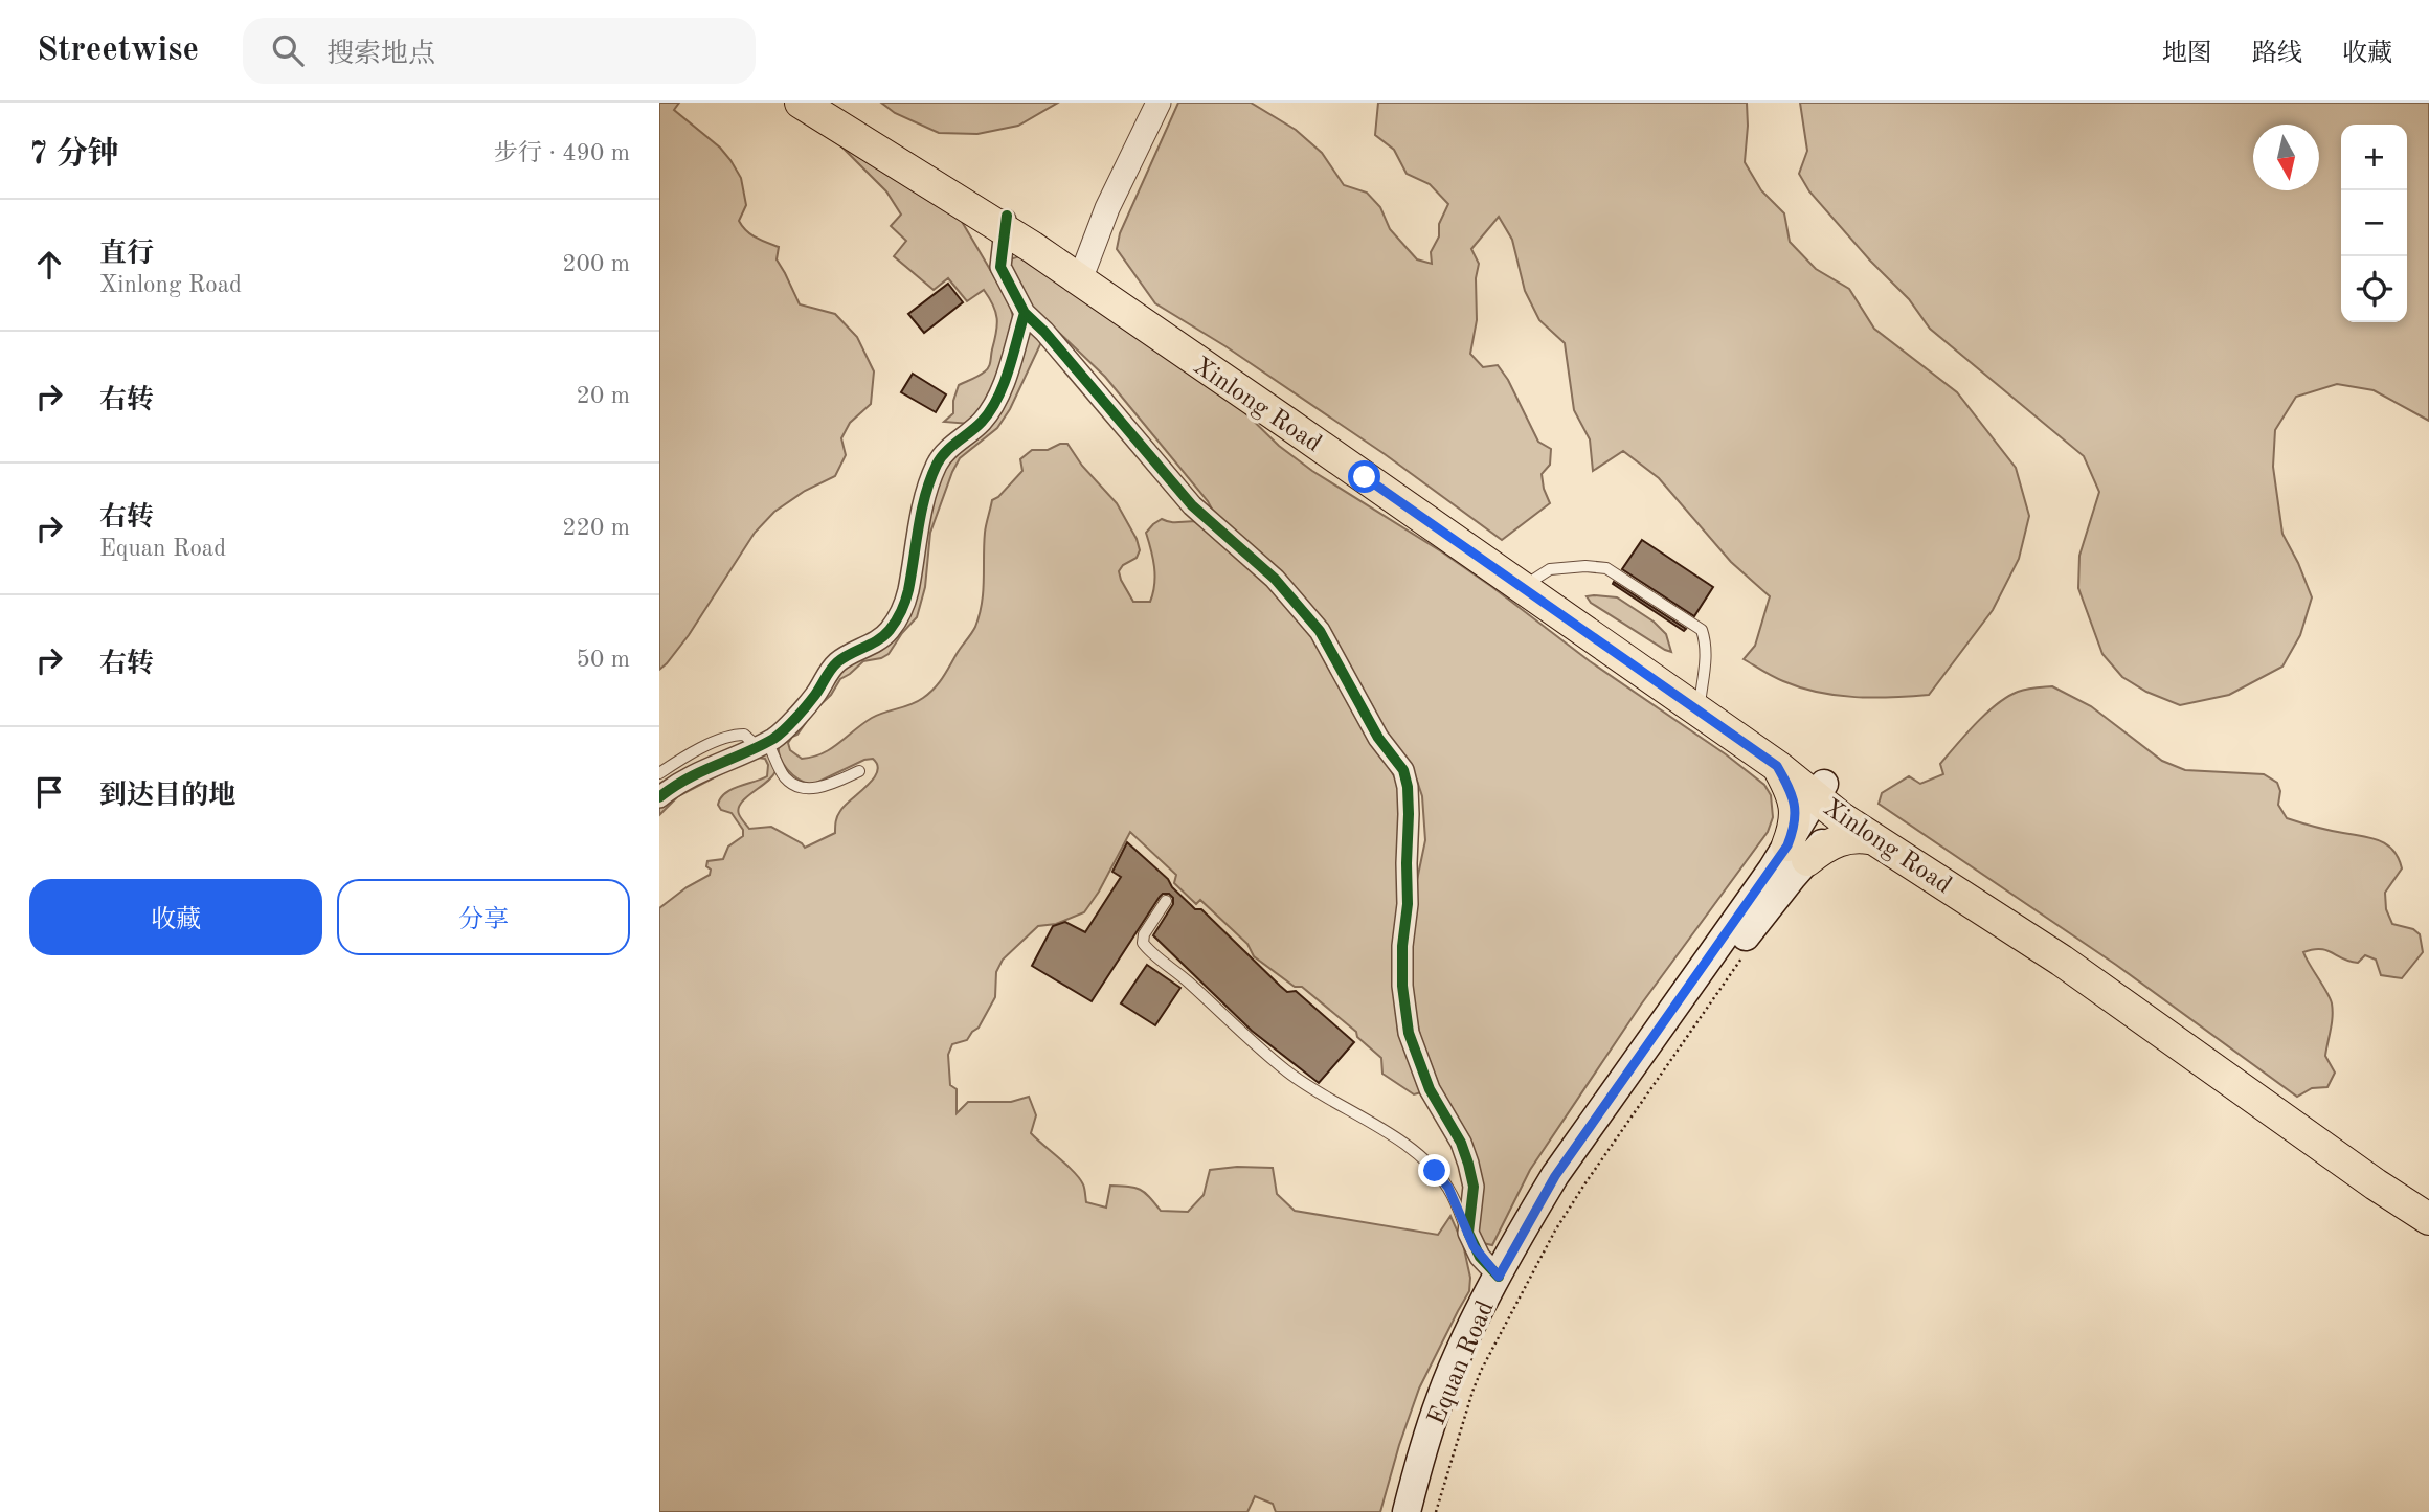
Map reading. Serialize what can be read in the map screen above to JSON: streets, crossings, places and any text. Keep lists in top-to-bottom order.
{
  "streets": {
    "main road": ["Xinlong Road", "Equan Road"]
  },
  "crossings": [
    ["Xinlong Road", "Equan Road"]
  ],
  "north": "bottom",
  "page": {
    "header": "Streetwise",
    "search": "搜索地点",
    "nav": ["地图", "路线", "收藏"],
    "heading": ["7 分钟", "步行 · 490 m"],
    "map_buttons": ["+", "−"],
    "list": [
      ["直行", "Xinlong Road", "200 m"],
      ["右转", "20 m"],
      ["右转", "Equan Road", "220 m"],
      ["右转", "50 m"],
      "到达目的地"
    ],
    "buttons": ["收藏", "分享"]
  }
}
